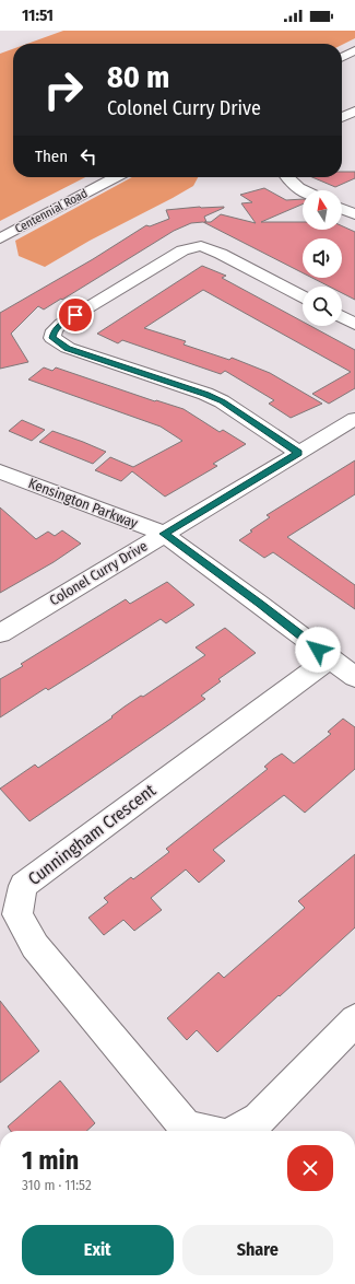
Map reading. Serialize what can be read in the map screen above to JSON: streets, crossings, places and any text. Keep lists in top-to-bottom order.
{
  "streets": {
    "street": [
      "Centennial Road",
      "Kensington Parkway",
      "Colonel Curry Drive",
      "Cunningham Crescent"
    ]
  },
  "crossings": [
    ["Kensington Parkway", "Colonel Curry Drive"],
    ["Kensington Parkway", "Cunningham Crescent"]
  ],
  "north": "top",
  "page": {
    "status": "11:51",
    "turn": ["80 m", "Colonel Curry Drive"],
    "then": "Then",
    "heading": ["1 min", "310 m · 11:52"],
    "buttons": ["Exit", "Share"]
  }
}
